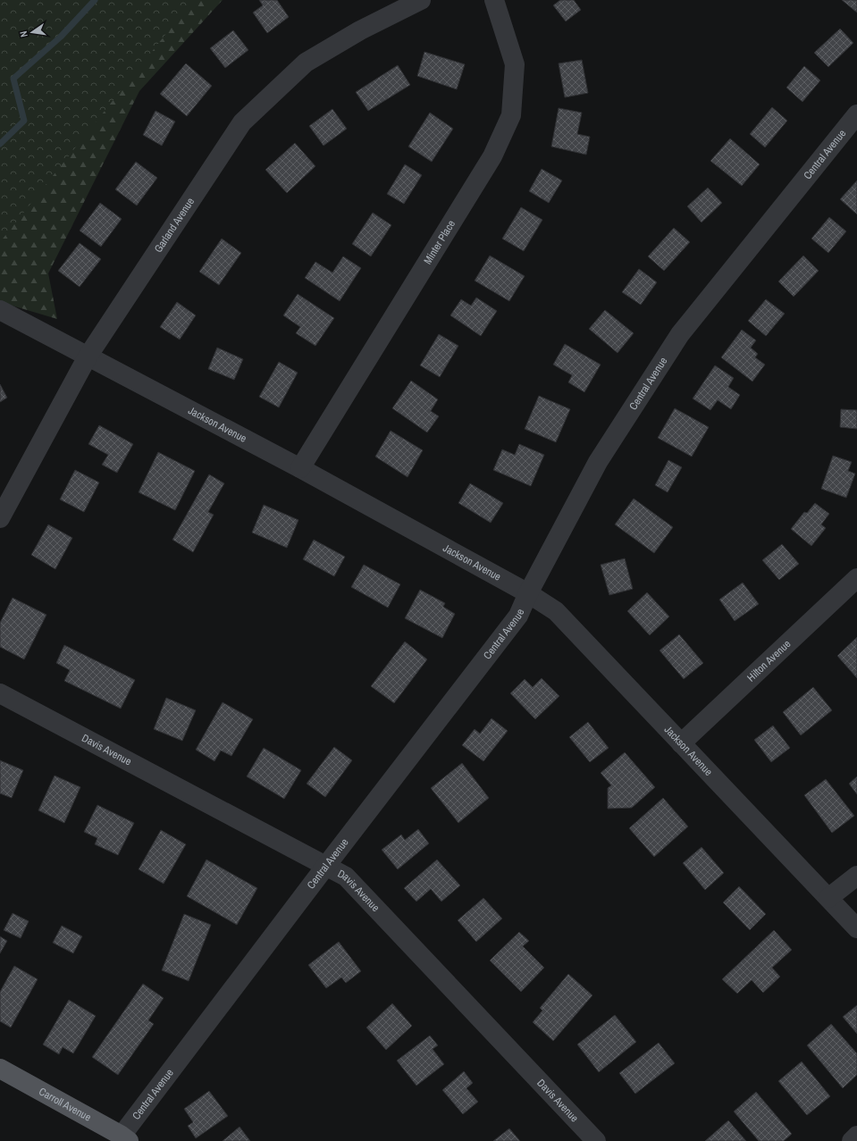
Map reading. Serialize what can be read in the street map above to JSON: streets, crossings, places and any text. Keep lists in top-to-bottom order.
{
  "streets": {
    "main road": ["Carroll Avenue"],
    "street": [
      "Central Avenue",
      "Garland Avenue",
      "Minter Place",
      "Jackson Avenue",
      "Hilton Avenue",
      "Davis Avenue"
    ]
  },
  "crossings": [
    ["Central Avenue", "Jackson Avenue"],
    ["Central Avenue", "Davis Avenue"],
    ["Central Avenue", "Carroll Avenue"],
    ["Garland Avenue", "Jackson Avenue"],
    ["Minter Place", "Jackson Avenue"],
    ["Jackson Avenue", "Hilton Avenue"]
  ],
  "north": "left"
}
